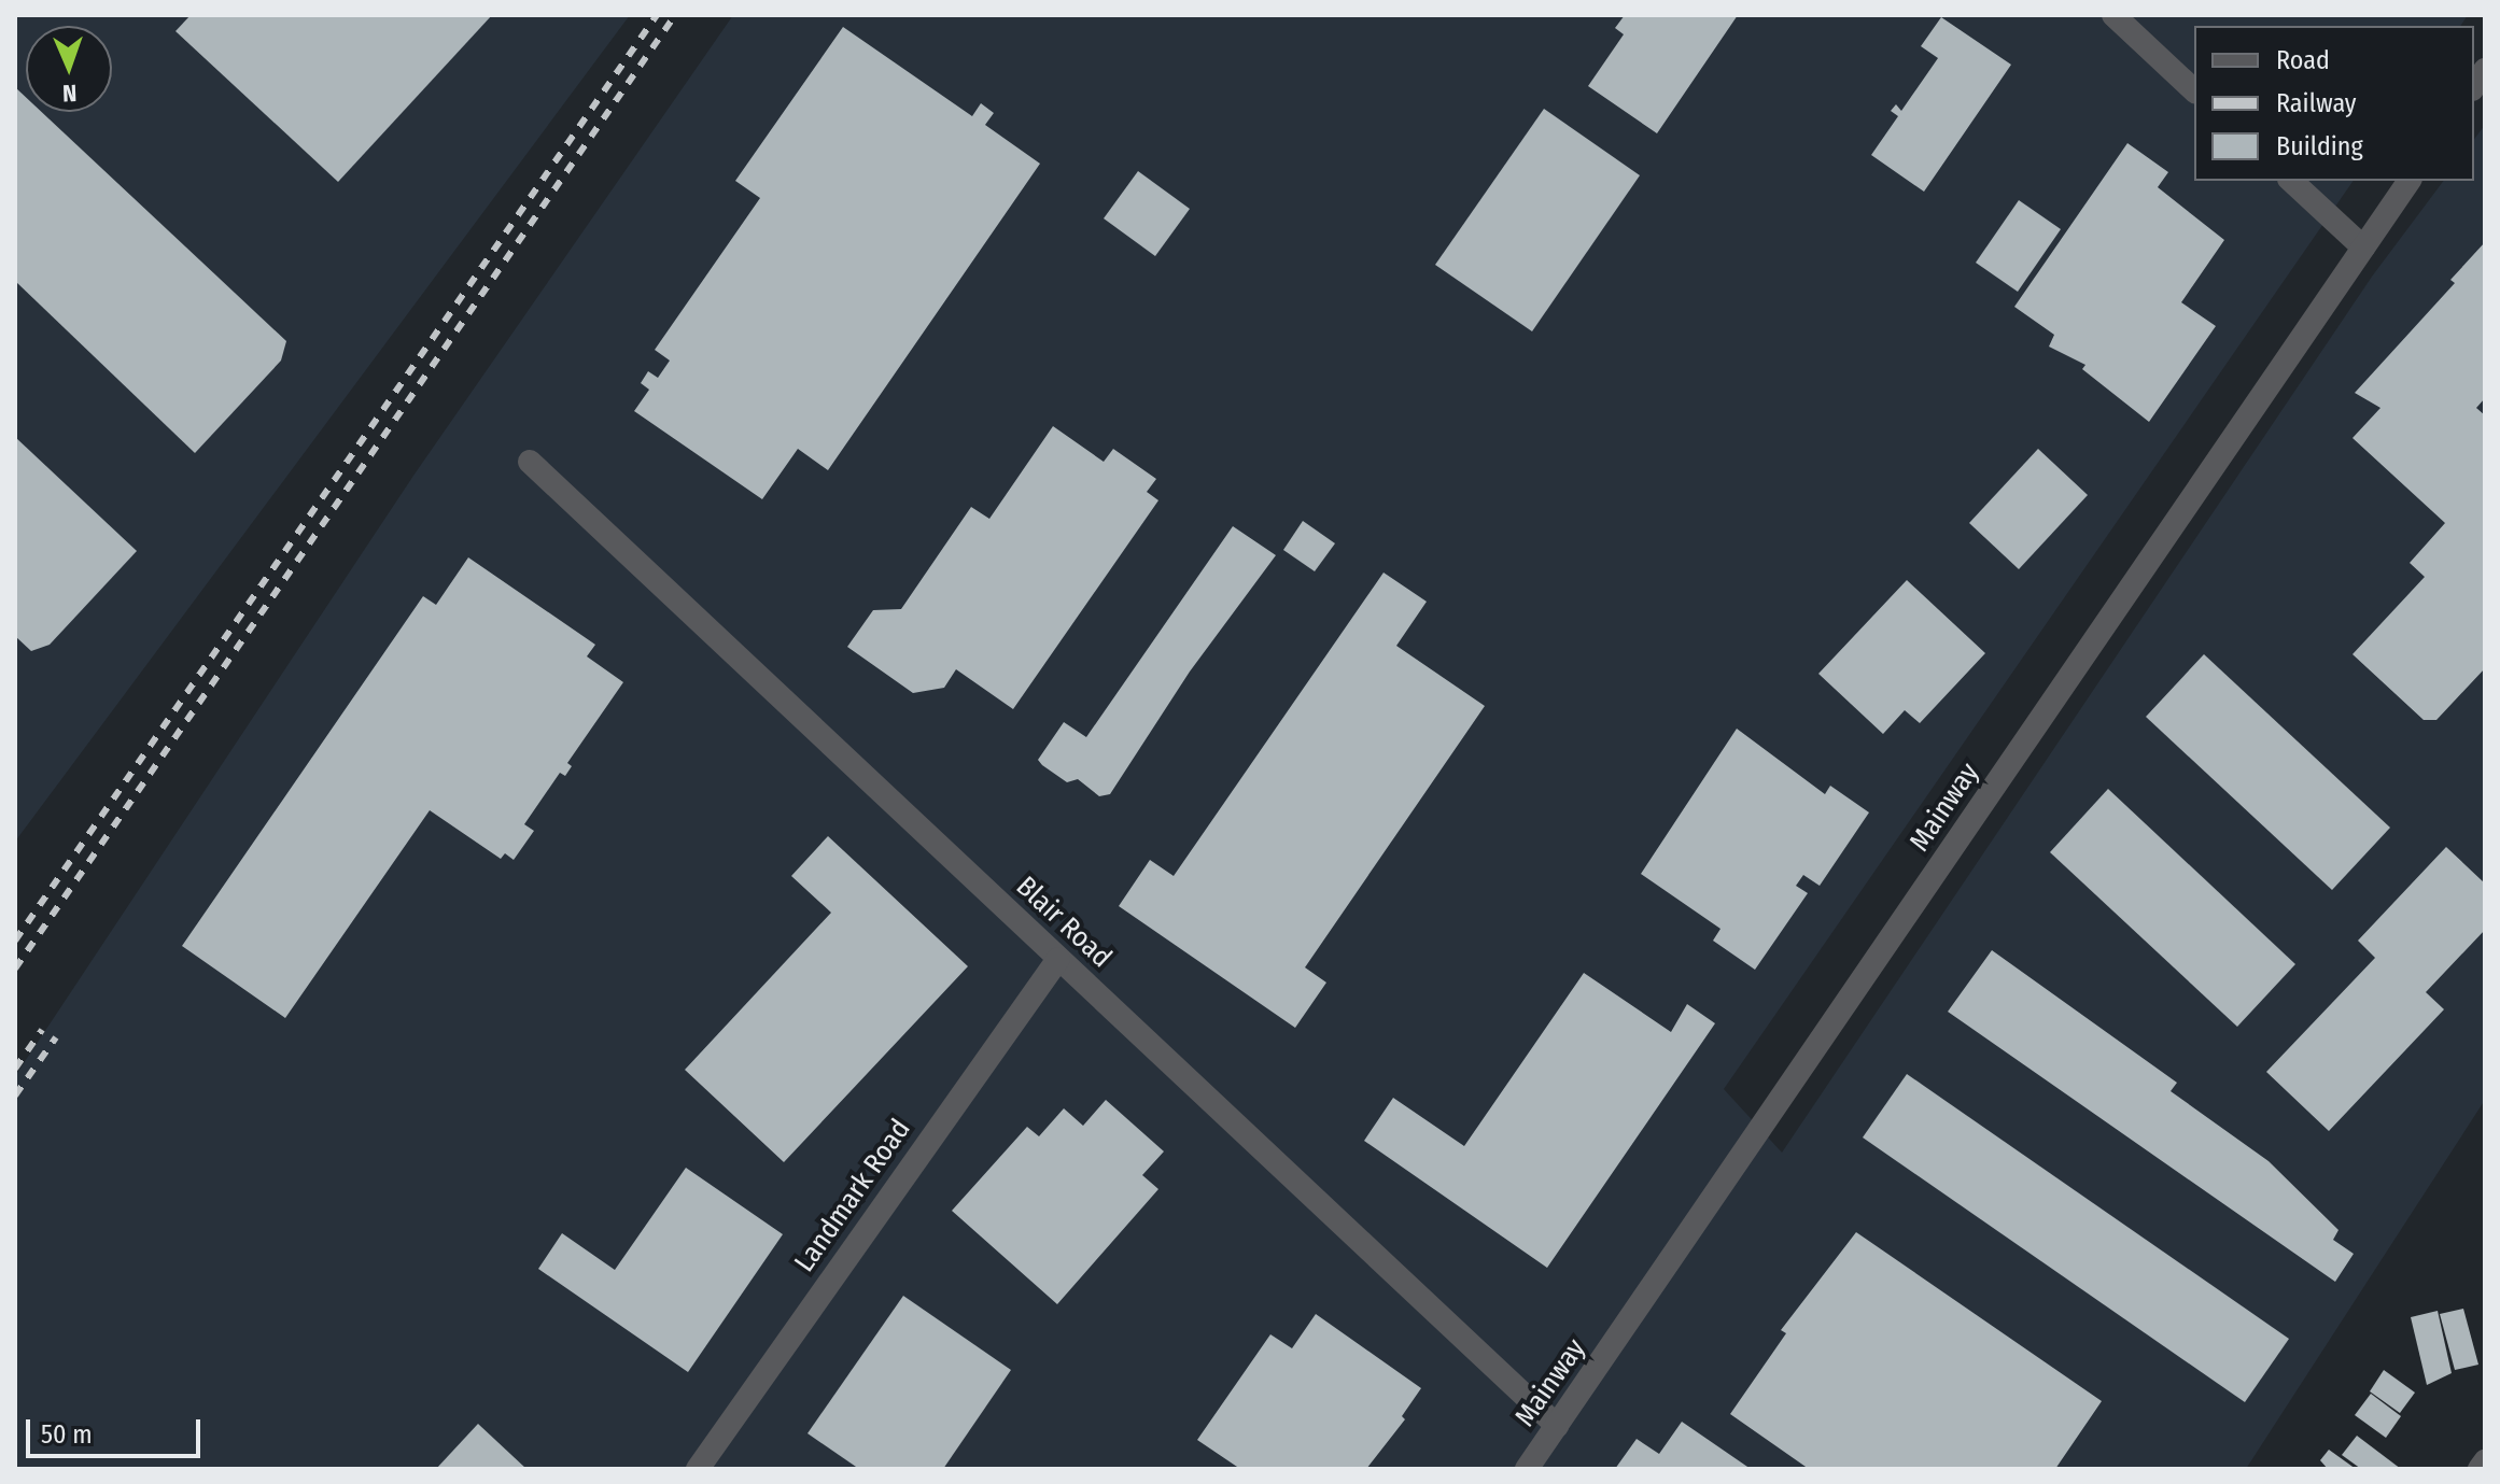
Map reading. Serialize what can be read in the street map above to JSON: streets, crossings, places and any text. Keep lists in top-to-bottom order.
{
  "streets": {
    "street": ["Mainway", "Blair Road", "Landmark Road"]
  },
  "crossings": [
    ["Mainway", "Blair Road"],
    ["Blair Road", "Landmark Road"]
  ],
  "legend": ["Road", "Railway", "Building"],
  "scale_bar": "50 m",
  "north": "bottom"
}
